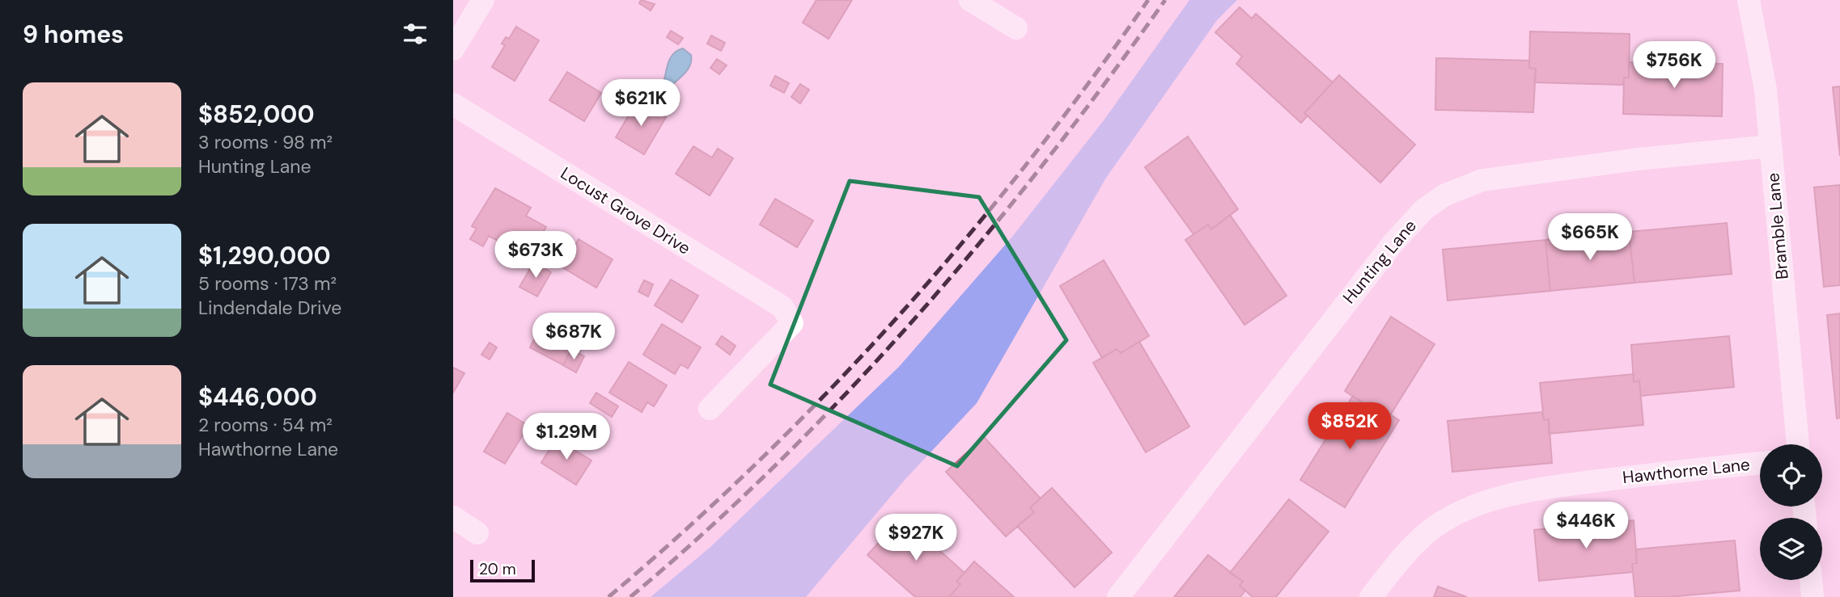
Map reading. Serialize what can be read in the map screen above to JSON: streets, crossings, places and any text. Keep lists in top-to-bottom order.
{
  "streets": {
    "street": [
      "Locust Grove Drive",
      "Bramble Lane",
      "Hunting Lane",
      "Hawthorne Lane"
    ]
  },
  "crossings": [
    ["Bramble Lane", "Hunting Lane"]
  ],
  "scale_bar": "20 m",
  "page": {
    "heading": "9 homes",
    "price": [
      "$756K",
      "$621K",
      "$665K",
      "$673K",
      "$687K",
      "$852K",
      "$1.29M",
      "$446K",
      "$927K"
    ],
    "list": [
      {
        "name": "$852,000",
        "note": "3 rooms · 98 m² · Hunting Lane"
      },
      {
        "name": "$1,290,000",
        "note": "5 rooms · 173 m² · Lindendale Drive"
      },
      {
        "name": "$446,000",
        "note": "2 rooms · 54 m² · Hawthorne Lane"
      }
    ],
    "scale": "20 m"
  }
}
